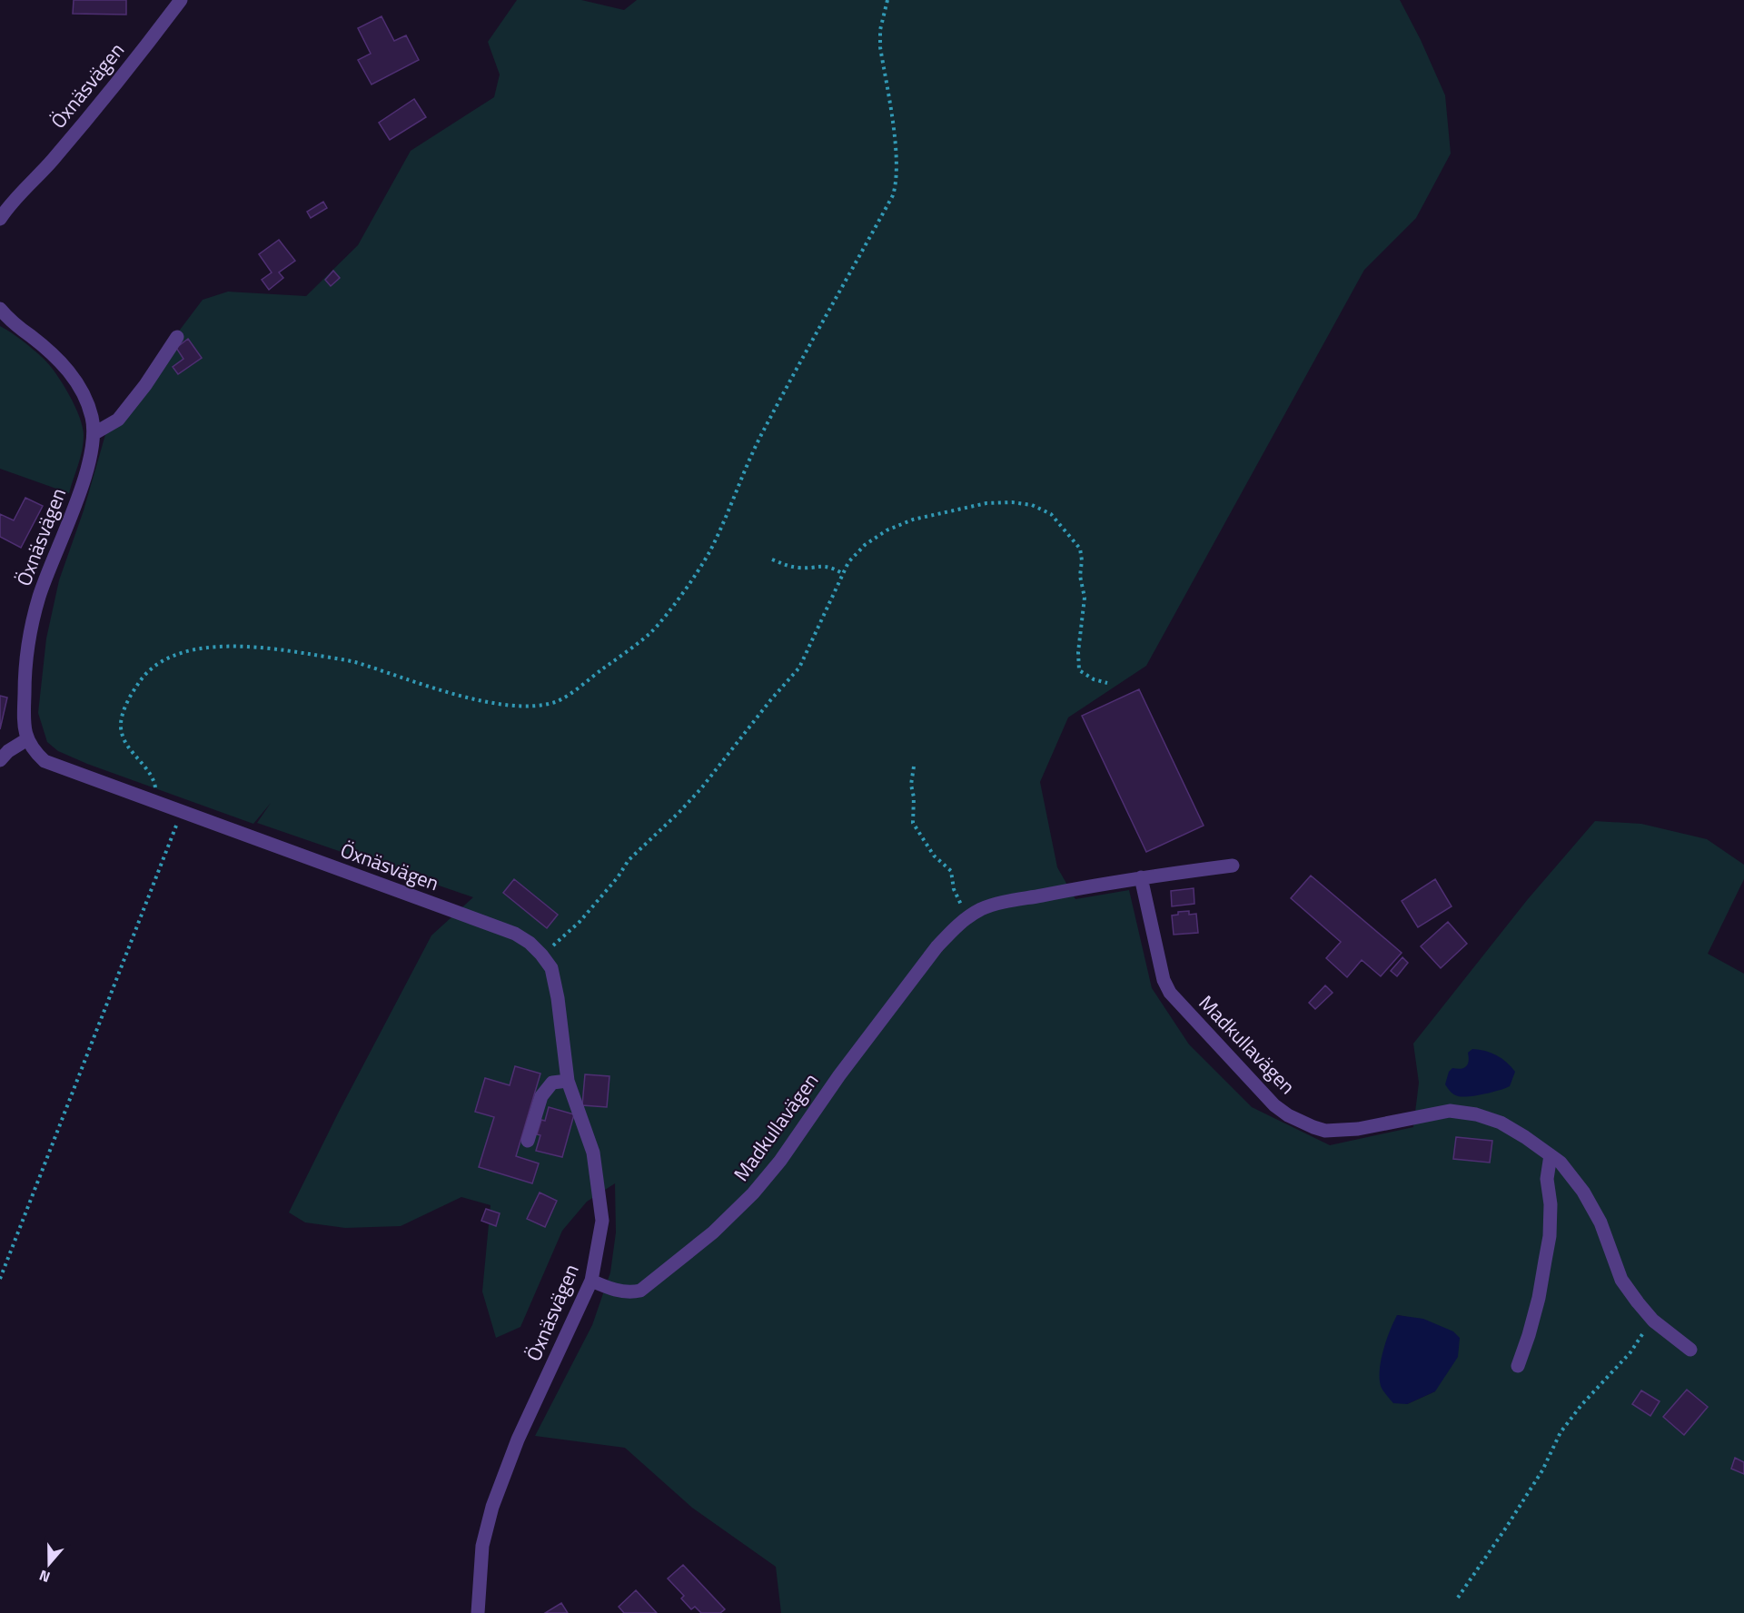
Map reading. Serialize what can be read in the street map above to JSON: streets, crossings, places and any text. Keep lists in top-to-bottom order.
{
  "streets": {
    "street": ["Öxnäsvägen", "Madkullavägen"]
  },
  "crossings": [
    ["Öxnäsvägen", "Madkullavägen"]
  ],
  "north": "bottom"
}
